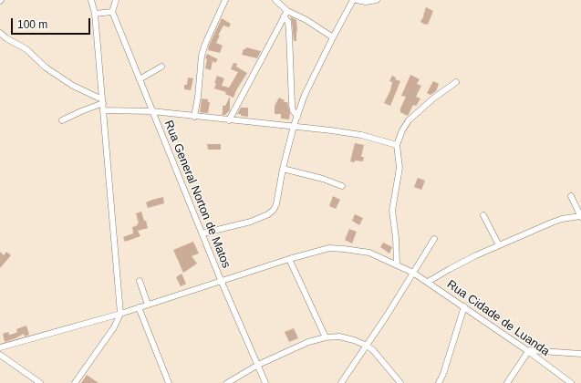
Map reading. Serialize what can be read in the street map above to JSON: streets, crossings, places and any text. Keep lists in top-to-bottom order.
{
  "streets": {
    "street": ["Rua General Norton de Matos", "Rua Cidade de Luanda"]
  },
  "crossings": [
    ["Rua General Norton de Matos", "Rua Cidade de Luanda"]
  ],
  "scale_bar": "100 m"
}
